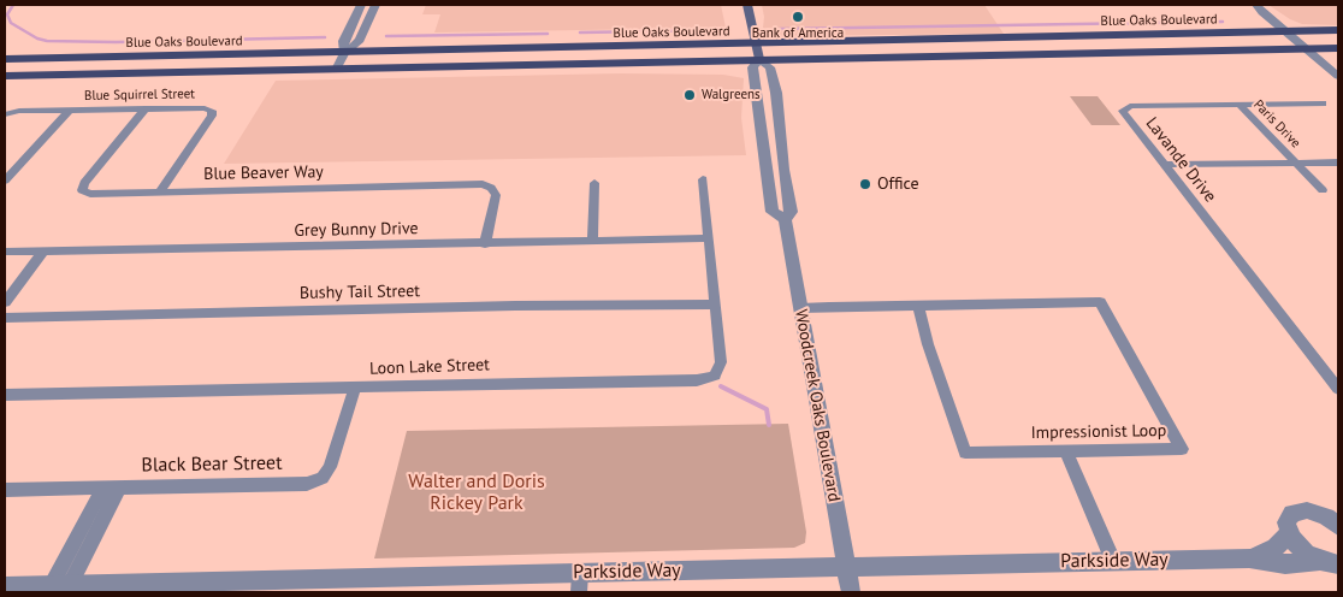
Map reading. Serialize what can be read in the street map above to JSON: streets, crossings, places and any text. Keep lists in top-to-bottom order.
{
  "streets": {
    "main road": ["Blue Oaks Boulevard", "Woodcreek Oaks Boulevard"],
    "street": [
      "Blue Squirrel Street",
      "Paris Drive",
      "Lavande Drive",
      "Blue Beaver Way",
      "Grey Bunny Drive",
      "Bushy Tail Street",
      "Loon Lake Street",
      "Impressionist Loop",
      "Black Bear Street",
      "Parkside Way"
    ]
  },
  "crossings": [
    ["Blue Oaks Boulevard", "Woodcreek Oaks Boulevard"],
    ["Blue Squirrel Street", "Blue Beaver Way"],
    ["Paris Drive", "Lavande Drive"],
    ["Blue Beaver Way", "Grey Bunny Drive"],
    ["Grey Bunny Drive", "Loon Lake Street"],
    ["Bushy Tail Street", "Loon Lake Street"],
    ["Loon Lake Street", "Black Bear Street"],
    ["Woodcreek Oaks Boulevard", "Impressionist Loop"],
    ["Woodcreek Oaks Boulevard", "Parkside Way"]
  ],
  "parks": ["Walter and Doris Rickey Park"],
  "places": ["Bank of America", "Walgreens", "Office"]
}
